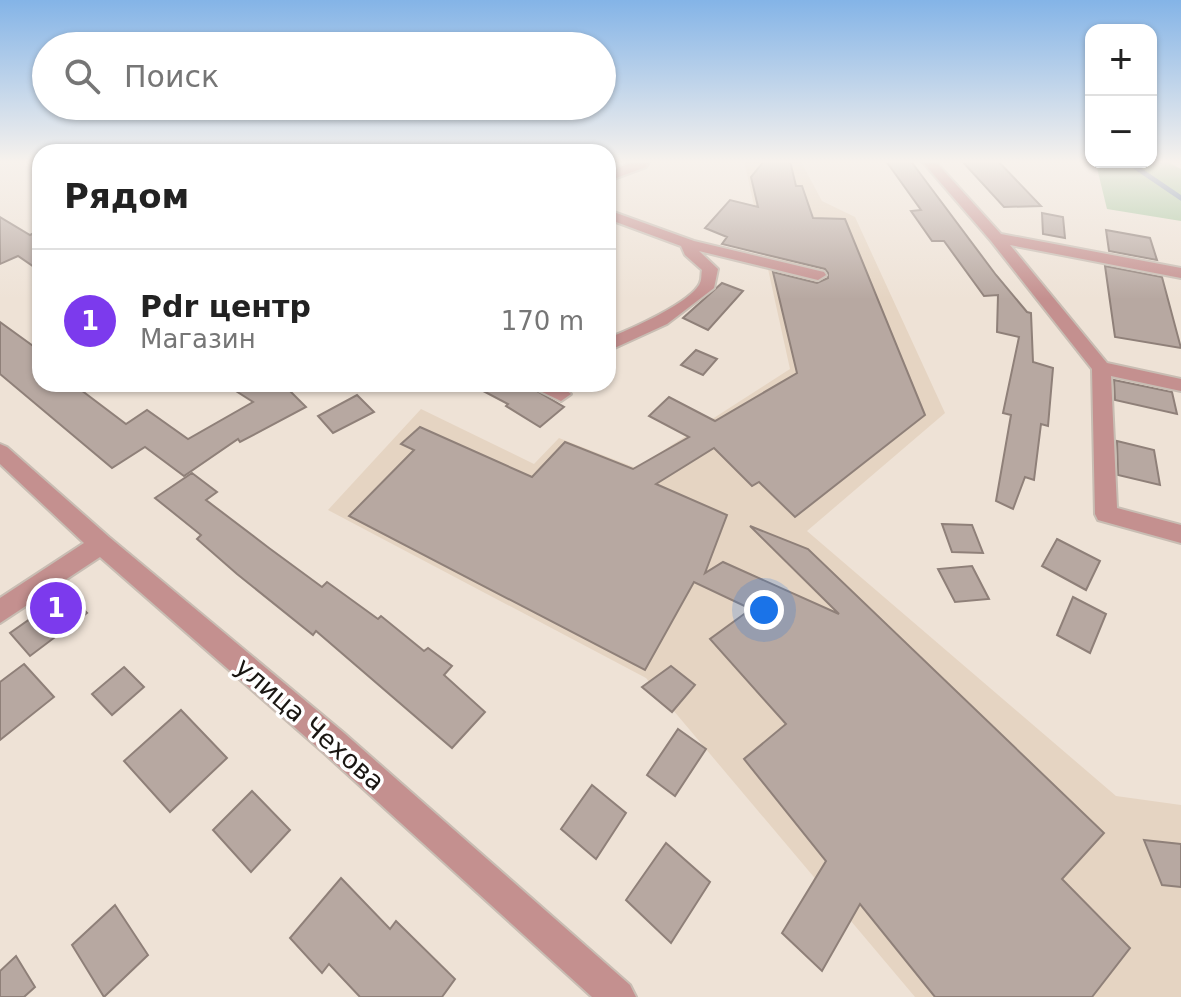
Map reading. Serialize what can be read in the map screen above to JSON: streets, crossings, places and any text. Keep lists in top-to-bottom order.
{
  "streets": {
    "street": ["улица Чехова"]
  },
  "page": {
    "map_buttons": ["+", "−"],
    "search": "Поиск",
    "heading": "Рядом",
    "list": [
      {
        "mark": "1",
        "name": "Pdr центр",
        "note": "Магазин",
        "value": "170 m"
      }
    ],
    "pins": "1"
  }
}
